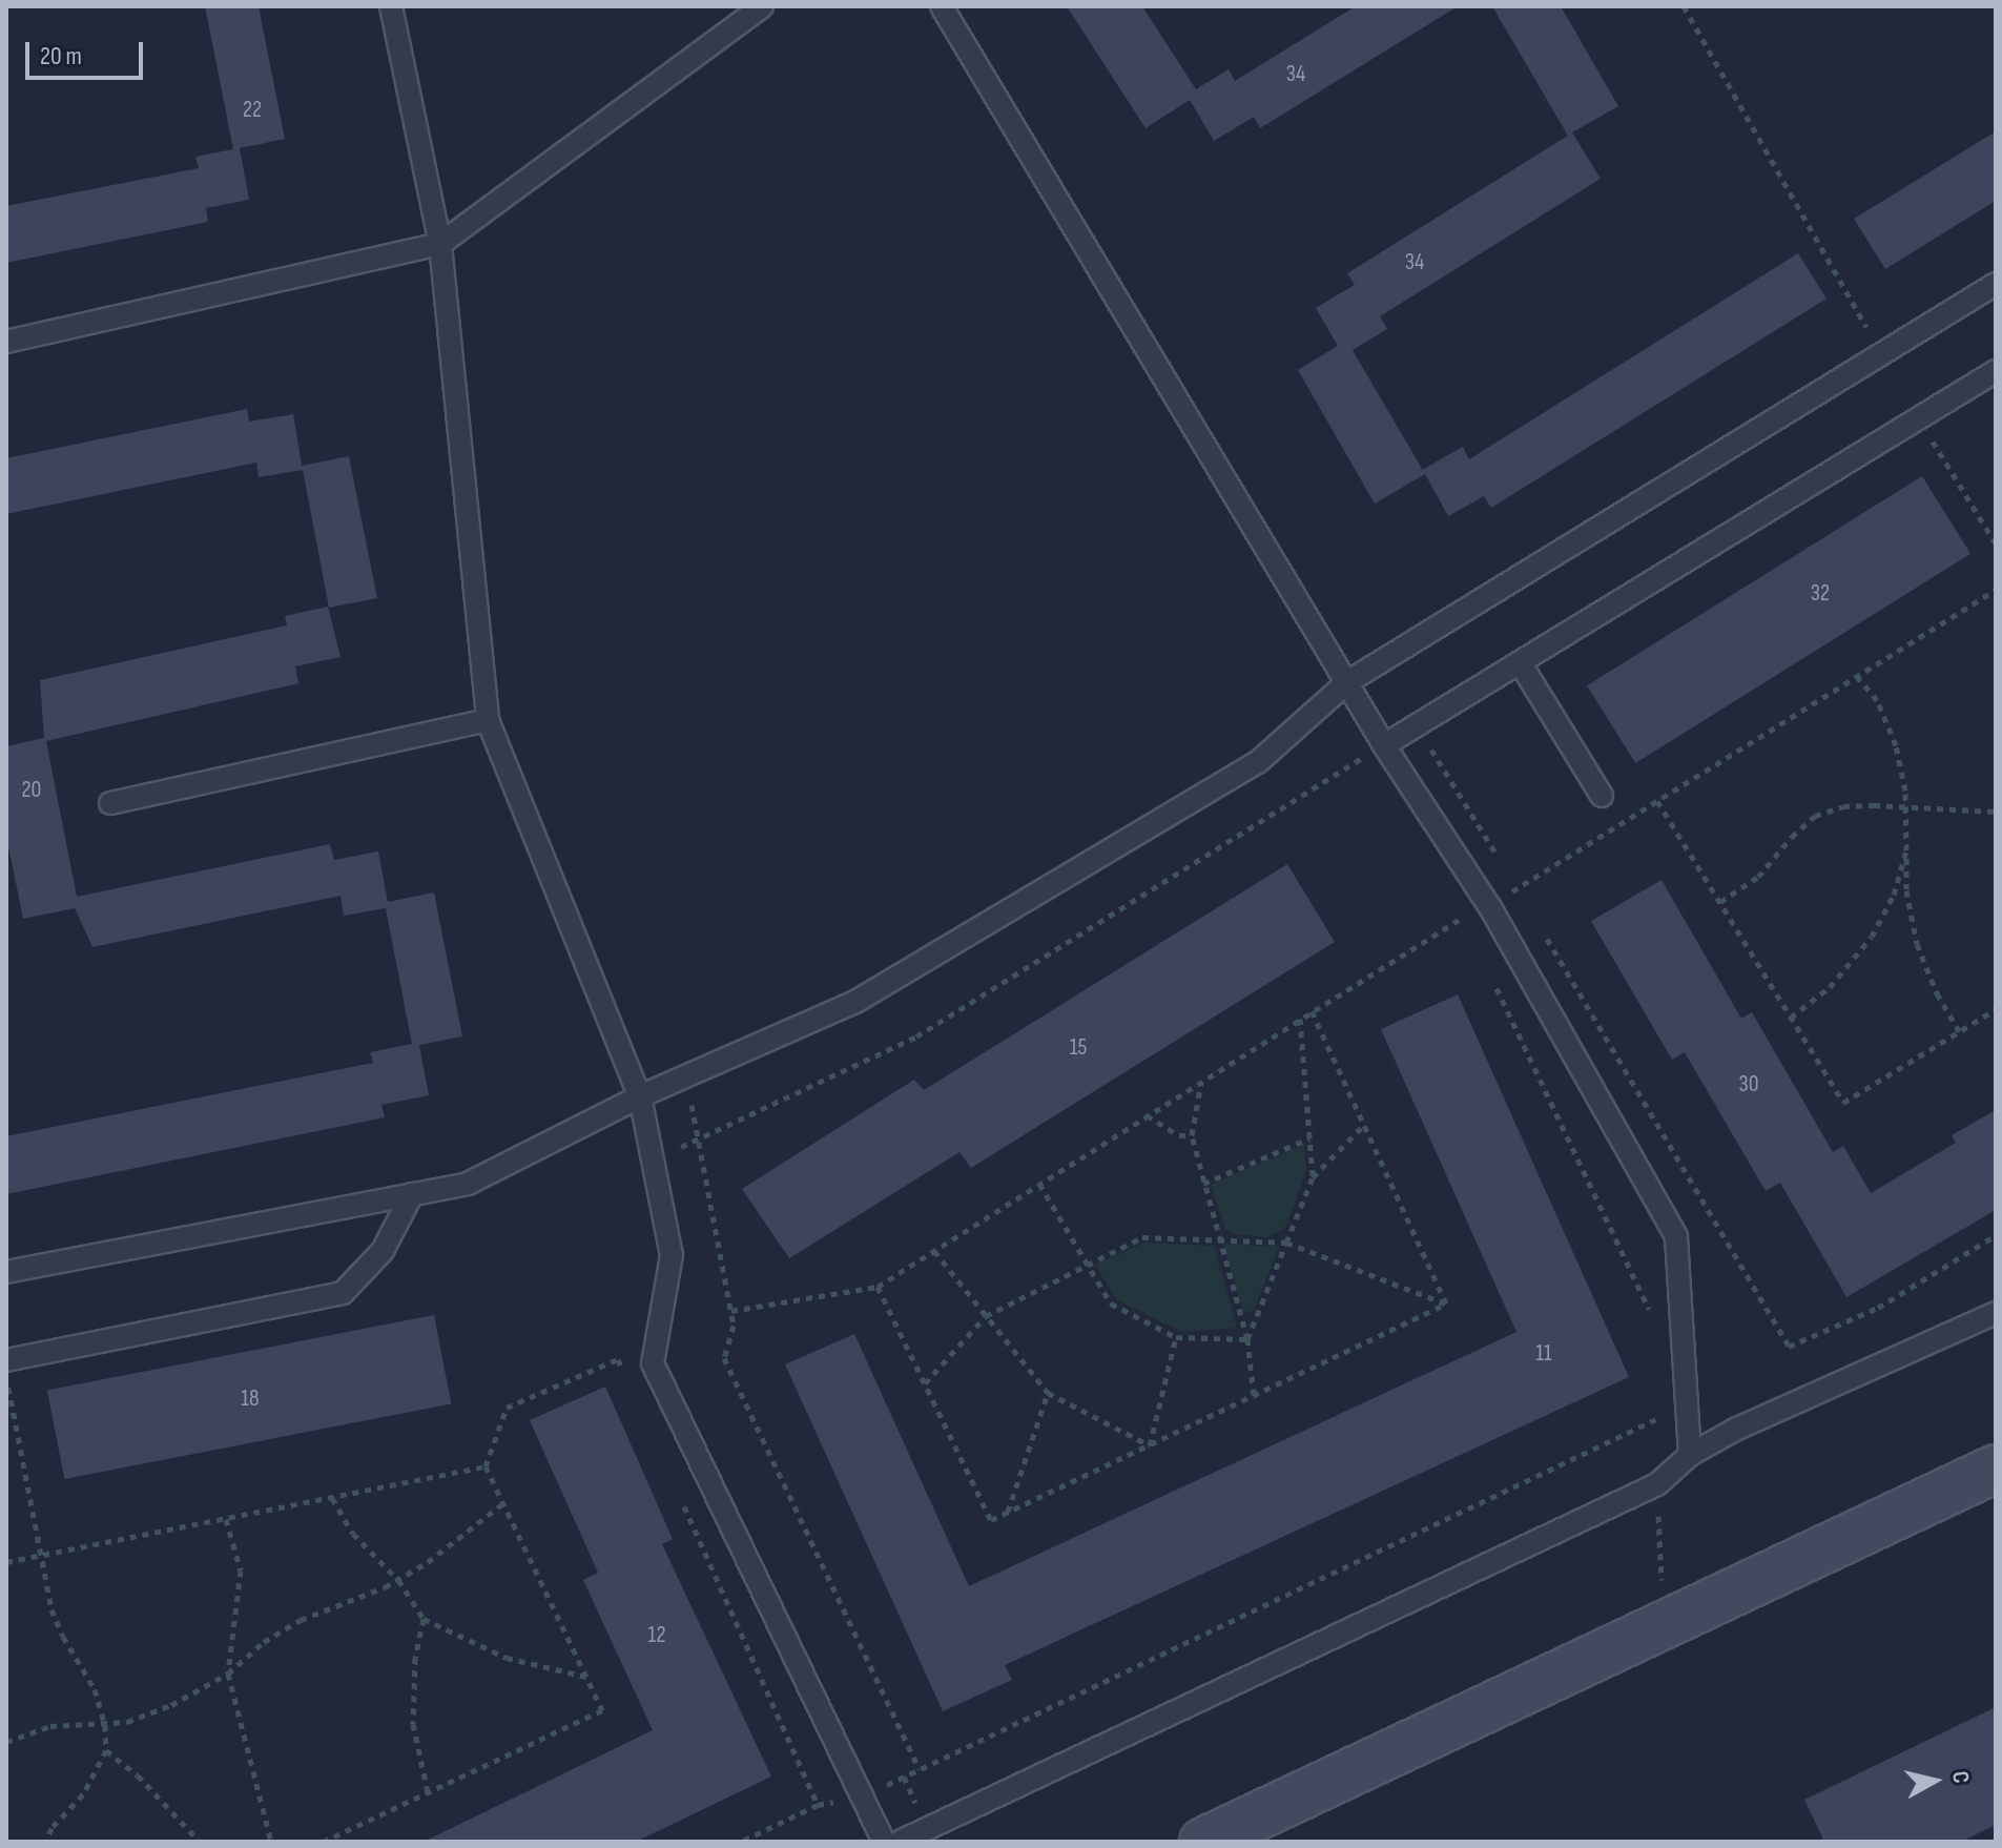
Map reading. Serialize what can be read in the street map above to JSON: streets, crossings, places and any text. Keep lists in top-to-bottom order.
{
  "house_numbers": [
    "34",
    "22",
    "34",
    "32",
    "20",
    "15",
    "30",
    "11",
    "18",
    "12"
  ],
  "scale_bar": "20 m",
  "north": "right"
}
